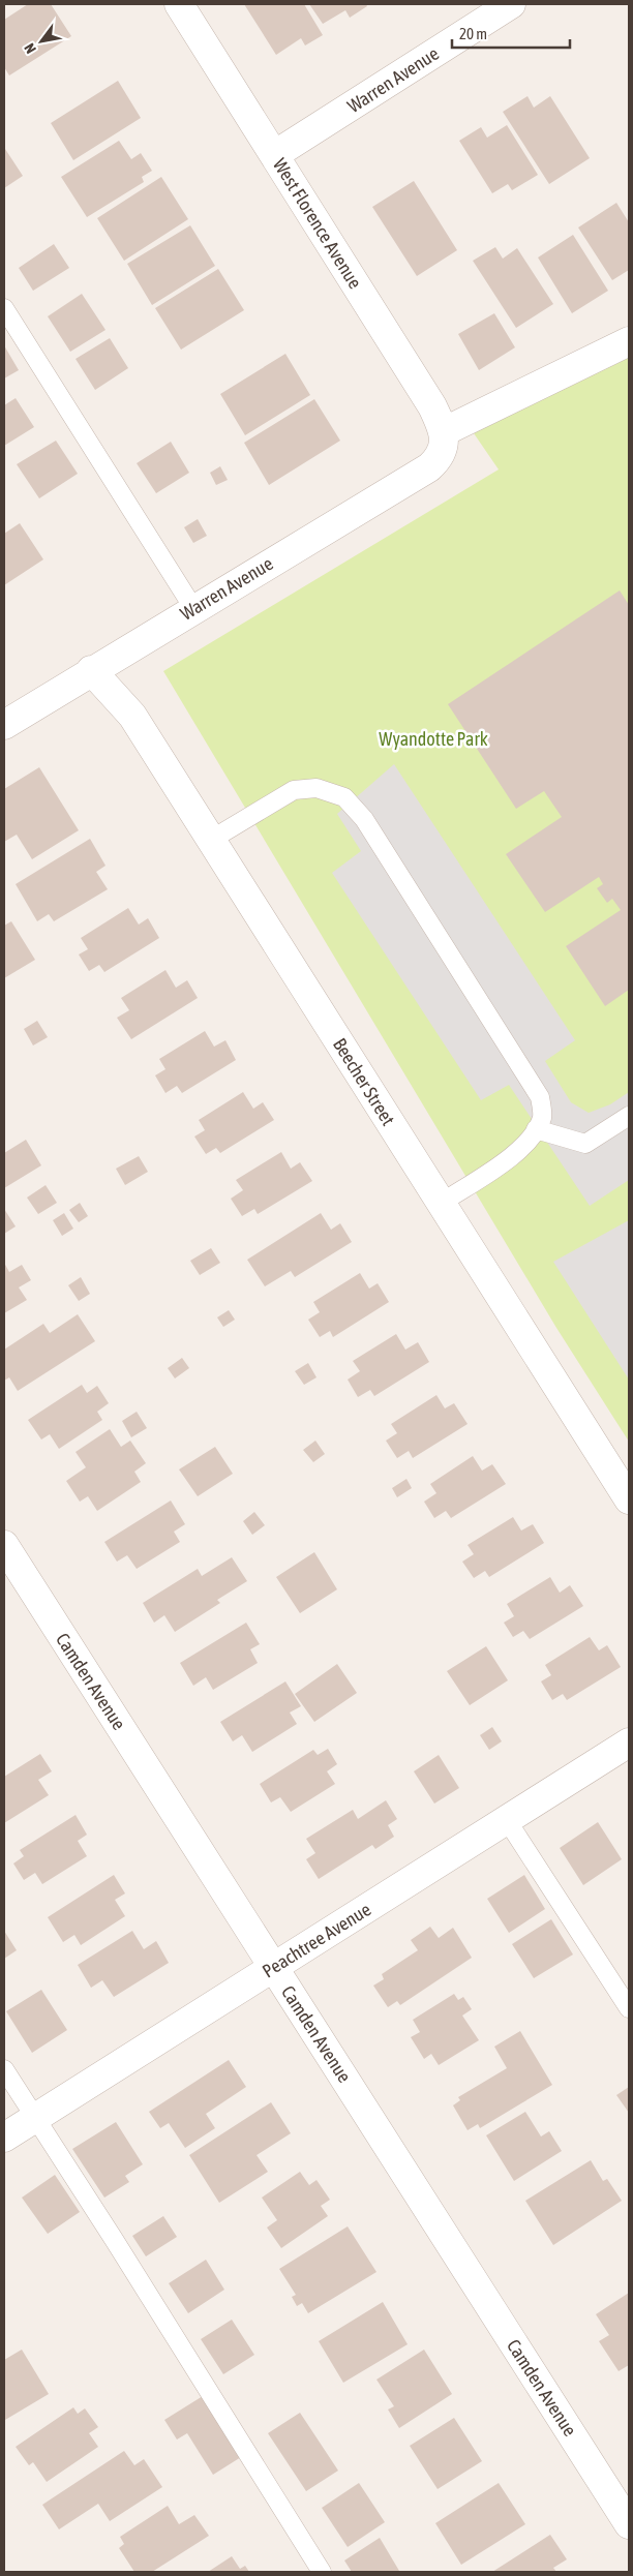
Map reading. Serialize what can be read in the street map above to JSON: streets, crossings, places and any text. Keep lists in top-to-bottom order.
{
  "streets": {
    "street": [
      "Warren Avenue",
      "West Florence Avenue",
      "Beecher Street",
      "Camden Avenue",
      "Peachtree Avenue"
    ]
  },
  "crossings": [
    ["Warren Avenue", "West Florence Avenue"],
    ["Warren Avenue", "Beecher Street"],
    ["Camden Avenue", "Peachtree Avenue"]
  ],
  "parks": ["Wyandotte Park"],
  "scale_bar": "20 m",
  "north": "bottom left"
}
